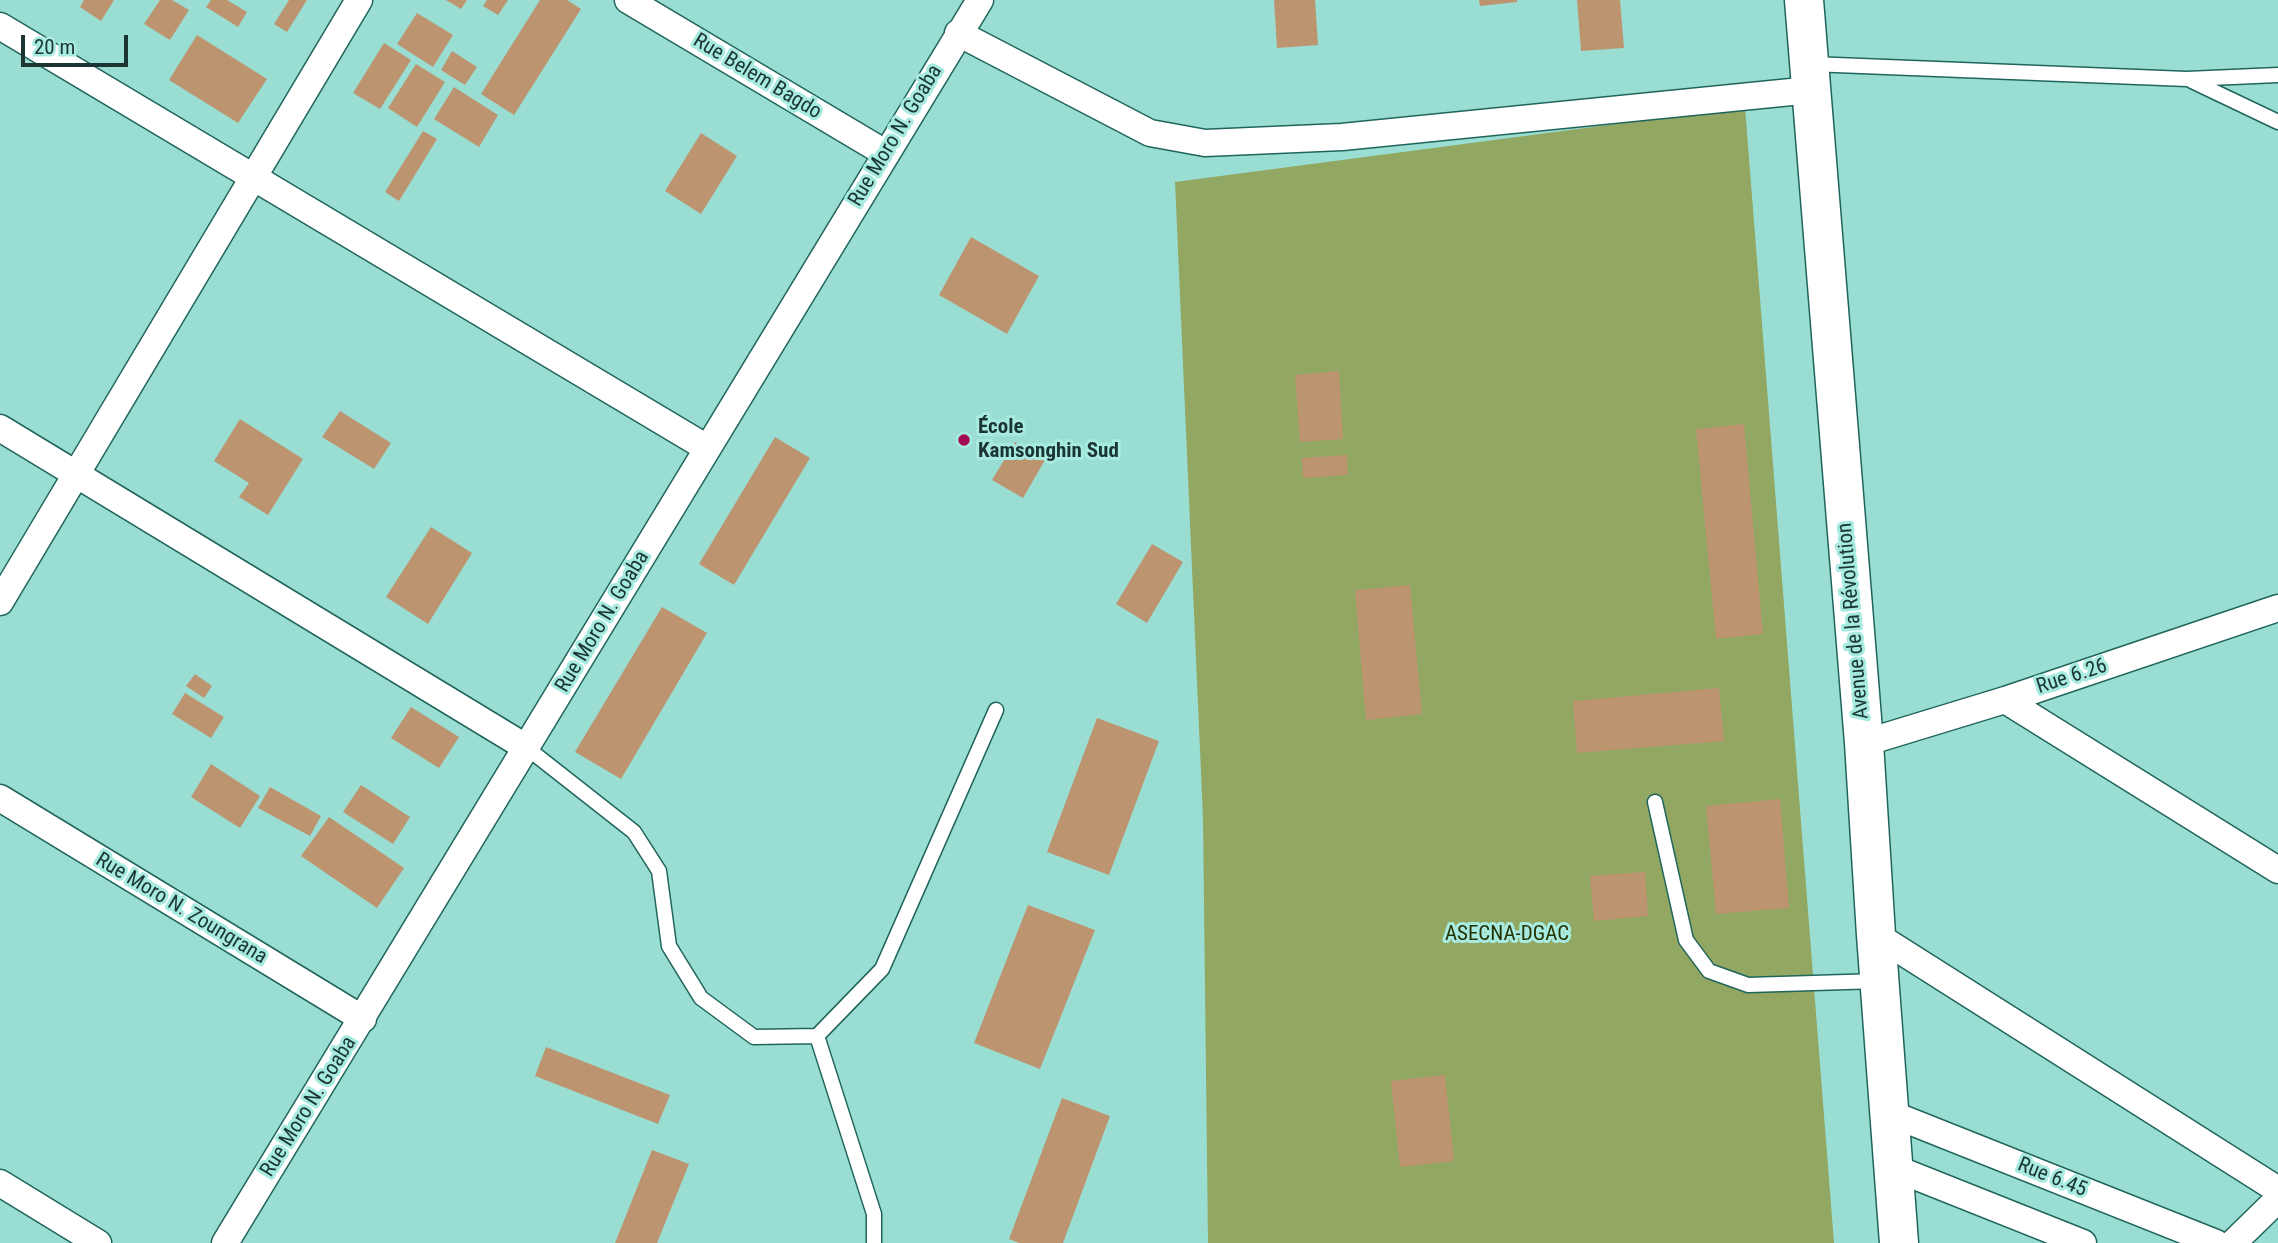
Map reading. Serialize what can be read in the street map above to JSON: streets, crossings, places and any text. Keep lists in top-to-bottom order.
{
  "streets": {
    "main road": ["Avenue de la Révolution"],
    "street": [
      "Rue Belem Bagdo",
      "Rue Moro N. Goaba",
      "Rue 6.26",
      "Rue Moro N. Zoungrana",
      "Rue 6.45"
    ]
  },
  "crossings": [
    ["Rue Belem Bagdo", "Rue Moro N. Goaba"],
    ["Rue Moro N. Goaba", "Rue Moro N. Zoungrana"],
    ["Avenue de la Révolution", "Rue 6.26"],
    ["Avenue de la Révolution", "Rue 6.45"]
  ],
  "parks": ["ASECNA-DGAC"],
  "places": ["École Kamsonghin Sud"],
  "scale_bar": "20 m"
}
